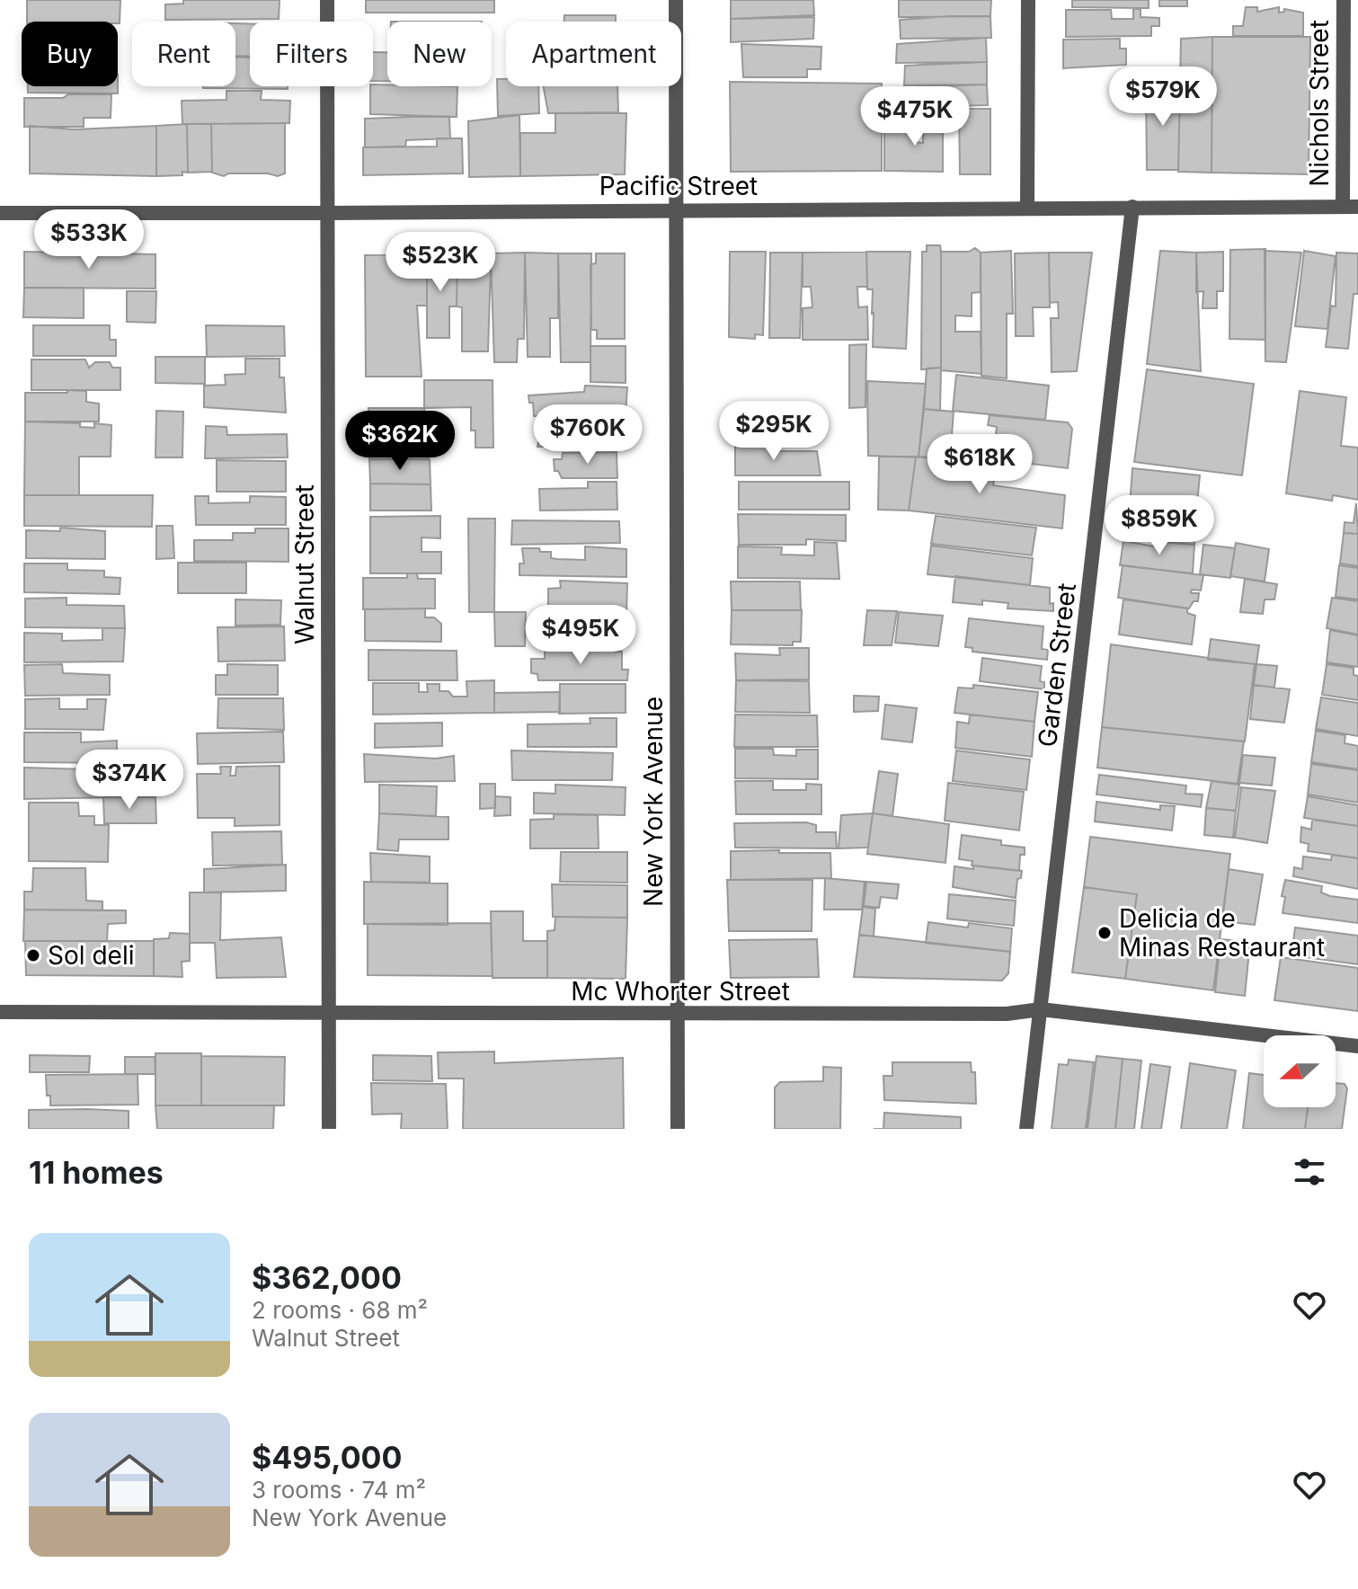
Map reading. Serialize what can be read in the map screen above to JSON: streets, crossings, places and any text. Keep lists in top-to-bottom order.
{
  "streets": {
    "street": [
      "Nichols Street",
      "Pacific Street",
      "Walnut Street",
      "Garden Street",
      "New York Avenue",
      "Mc Whorter Street"
    ]
  },
  "crossings": [
    ["Nichols Street", "Pacific Street"],
    ["Pacific Street", "Walnut Street"],
    ["Pacific Street", "Garden Street"],
    ["Pacific Street", "New York Avenue"],
    ["Walnut Street", "Mc Whorter Street"],
    ["Garden Street", "Mc Whorter Street"],
    ["New York Avenue", "Mc Whorter Street"]
  ],
  "places": ["Delicia de Minas Restaurant", "Sol deli"],
  "north": "left",
  "page": {
    "chip": [
      "Buy",
      "Rent",
      "Filters",
      "New",
      "Apartment"
    ],
    "price": [
      "$579K",
      "$475K",
      "$533K",
      "$523K",
      "$295K",
      "$760K",
      "$362K",
      "$618K",
      "$859K",
      "$495K",
      "$374K"
    ],
    "heading": "11 homes",
    "list": [
      {
        "name": "$362,000",
        "note": "2 rooms · 68 m² · Walnut Street"
      },
      {
        "name": "$495,000",
        "note": "3 rooms · 74 m² · New York Avenue"
      }
    ]
  }
}
